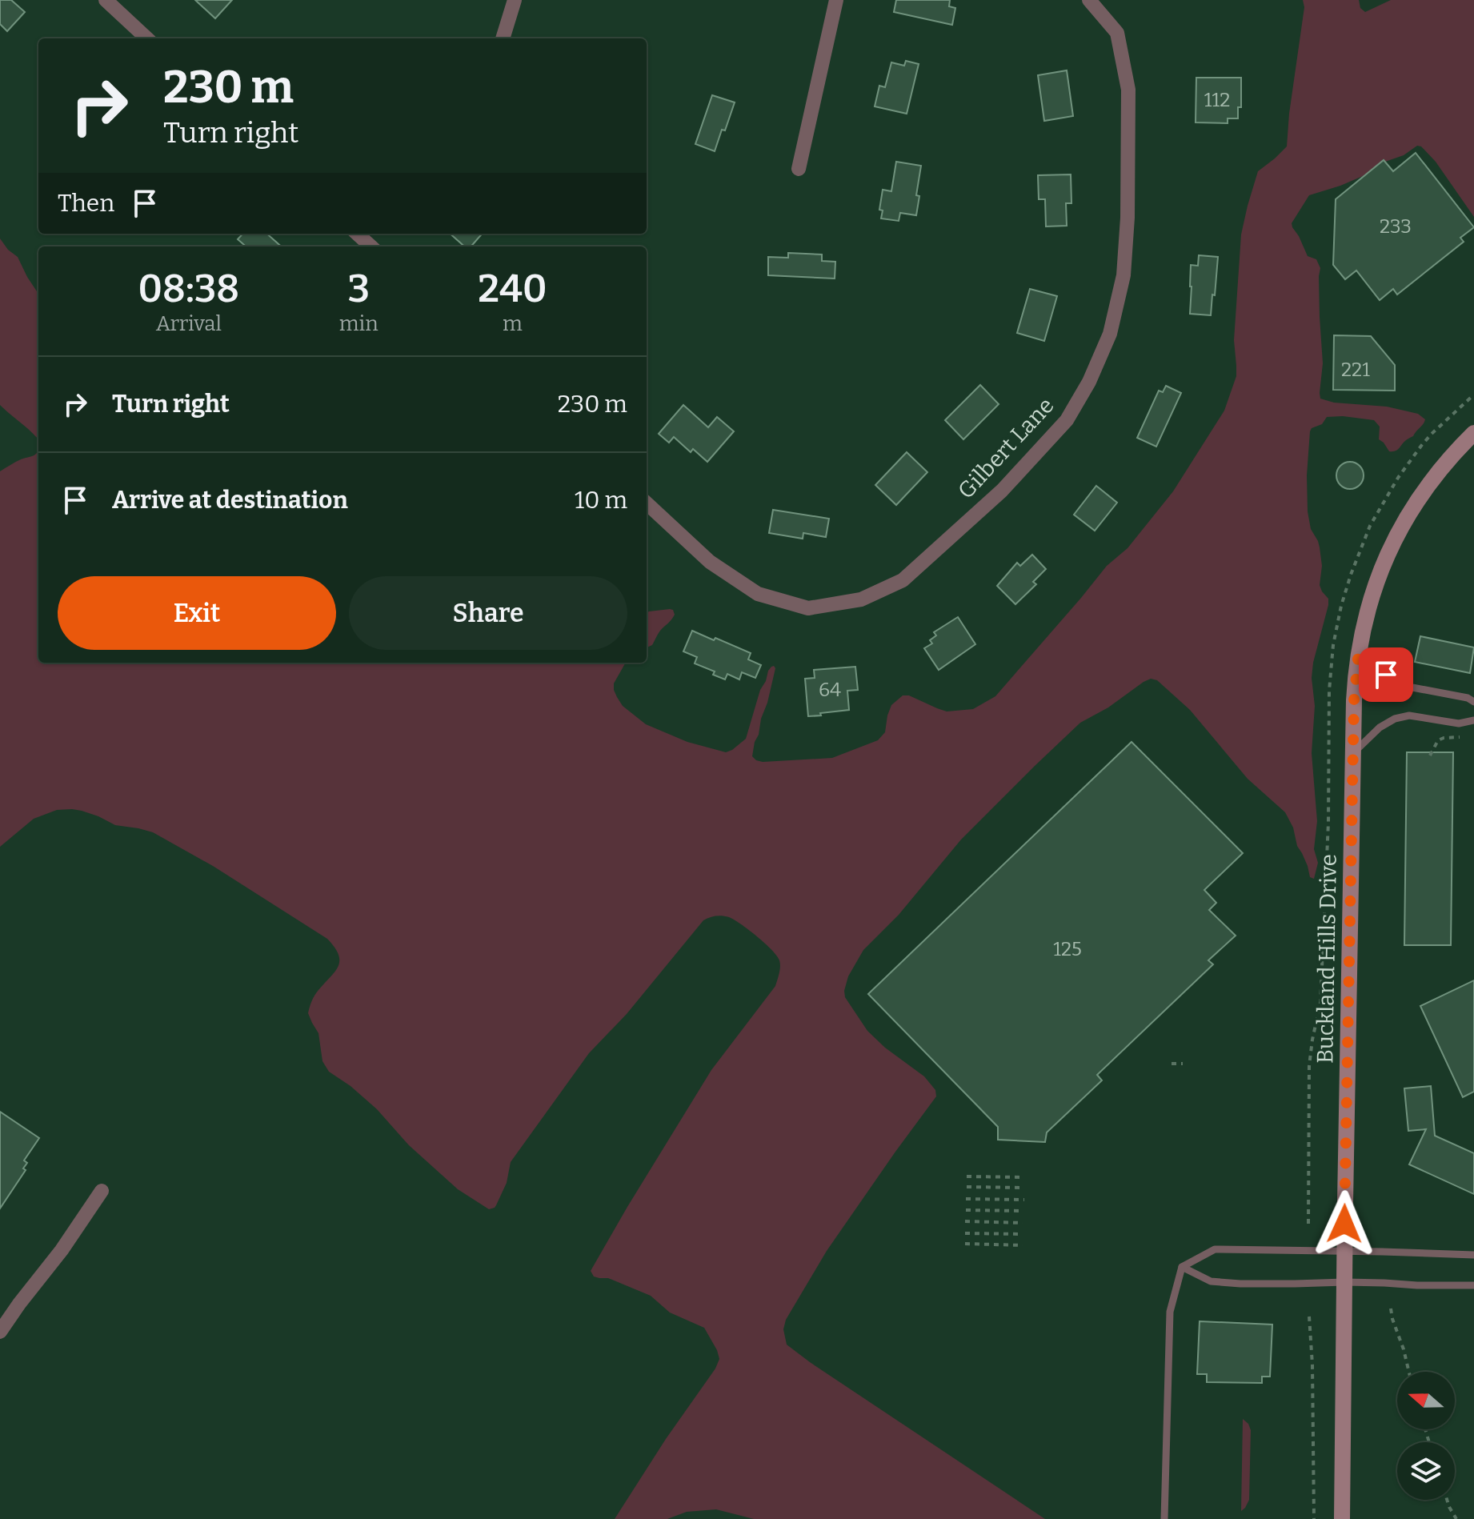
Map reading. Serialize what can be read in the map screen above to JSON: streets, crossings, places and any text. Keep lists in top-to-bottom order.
{
  "streets": {
    "street": ["Gilbert Lane", "Buckland Hills Drive"]
  },
  "house_numbers": [
    "112",
    "233",
    "221",
    "64",
    "125"
  ],
  "north": "left",
  "page": {
    "turn": ["230 m", "Turn right"],
    "then": "Then",
    "eta": [
      "08:38",
      "Arrival",
      "3",
      "min",
      "240",
      "m"
    ],
    "list": [
      {
        "name": "Turn right",
        "value": "230 m"
      },
      {
        "name": "Arrive at destination",
        "value": "10 m"
      }
    ],
    "buttons": ["Exit", "Share"]
  }
}
